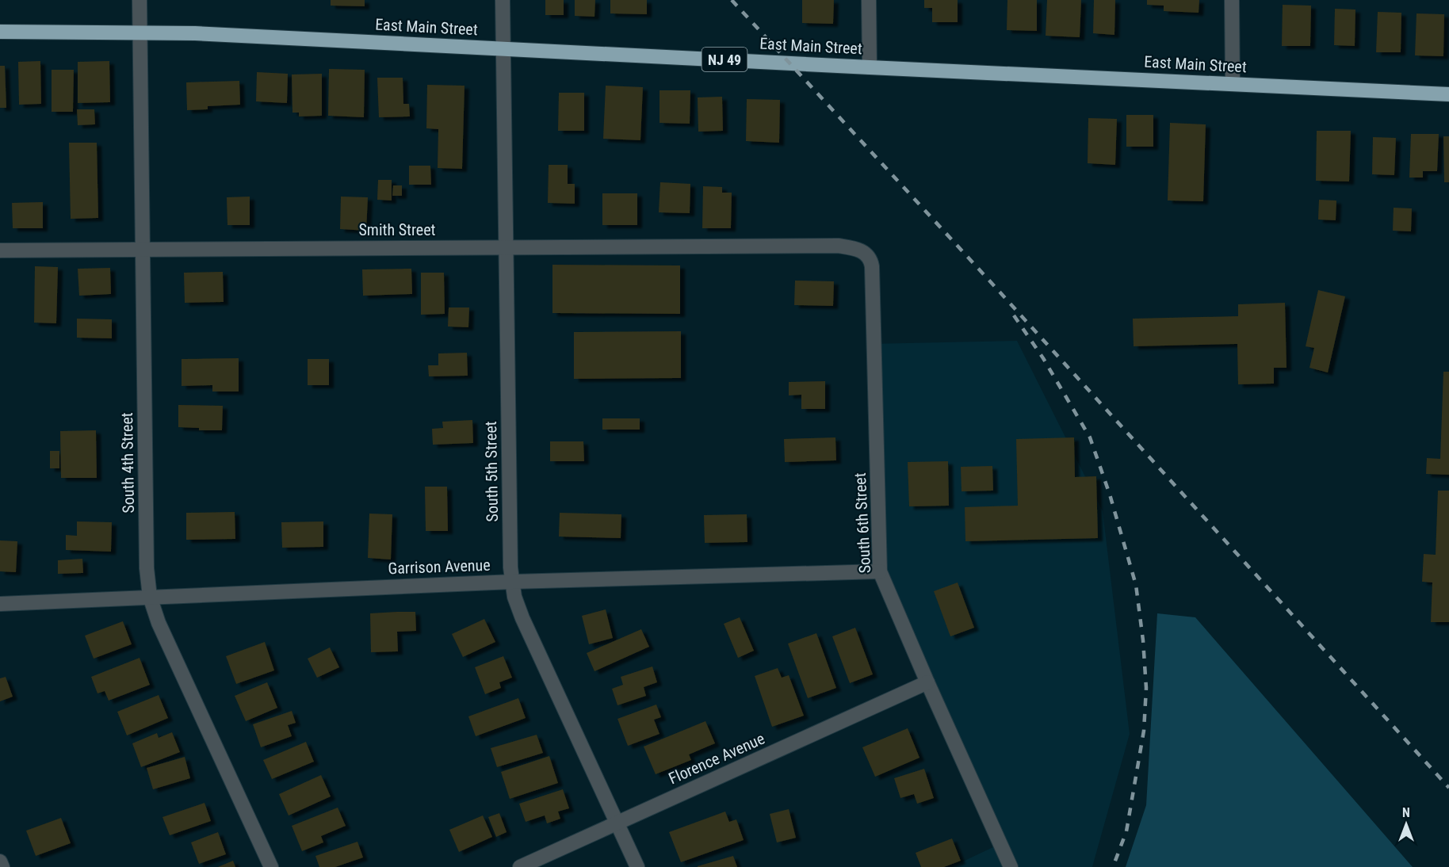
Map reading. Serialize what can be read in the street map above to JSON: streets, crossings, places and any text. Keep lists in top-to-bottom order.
{
  "streets": {
    "highway": ["East Main Street", "NJ 49"],
    "street": [
      "Smith Street",
      "South 4th Street",
      "South 5th Street",
      "South 6th Street",
      "Garrison Avenue",
      "Florence Avenue"
    ]
  },
  "crossings": [
    ["East Main Street", "South 4th Street"],
    ["East Main Street", "South 5th Street"],
    ["Smith Street", "South 4th Street"],
    ["Smith Street", "South 5th Street"],
    ["Smith Street", "South 6th Street"],
    ["South 4th Street", "Garrison Avenue"],
    ["South 5th Street", "Garrison Avenue"],
    ["South 5th Street", "Florence Avenue"],
    ["South 6th Street", "Garrison Avenue"],
    ["South 6th Street", "Florence Avenue"]
  ],
  "north": "top"
}
